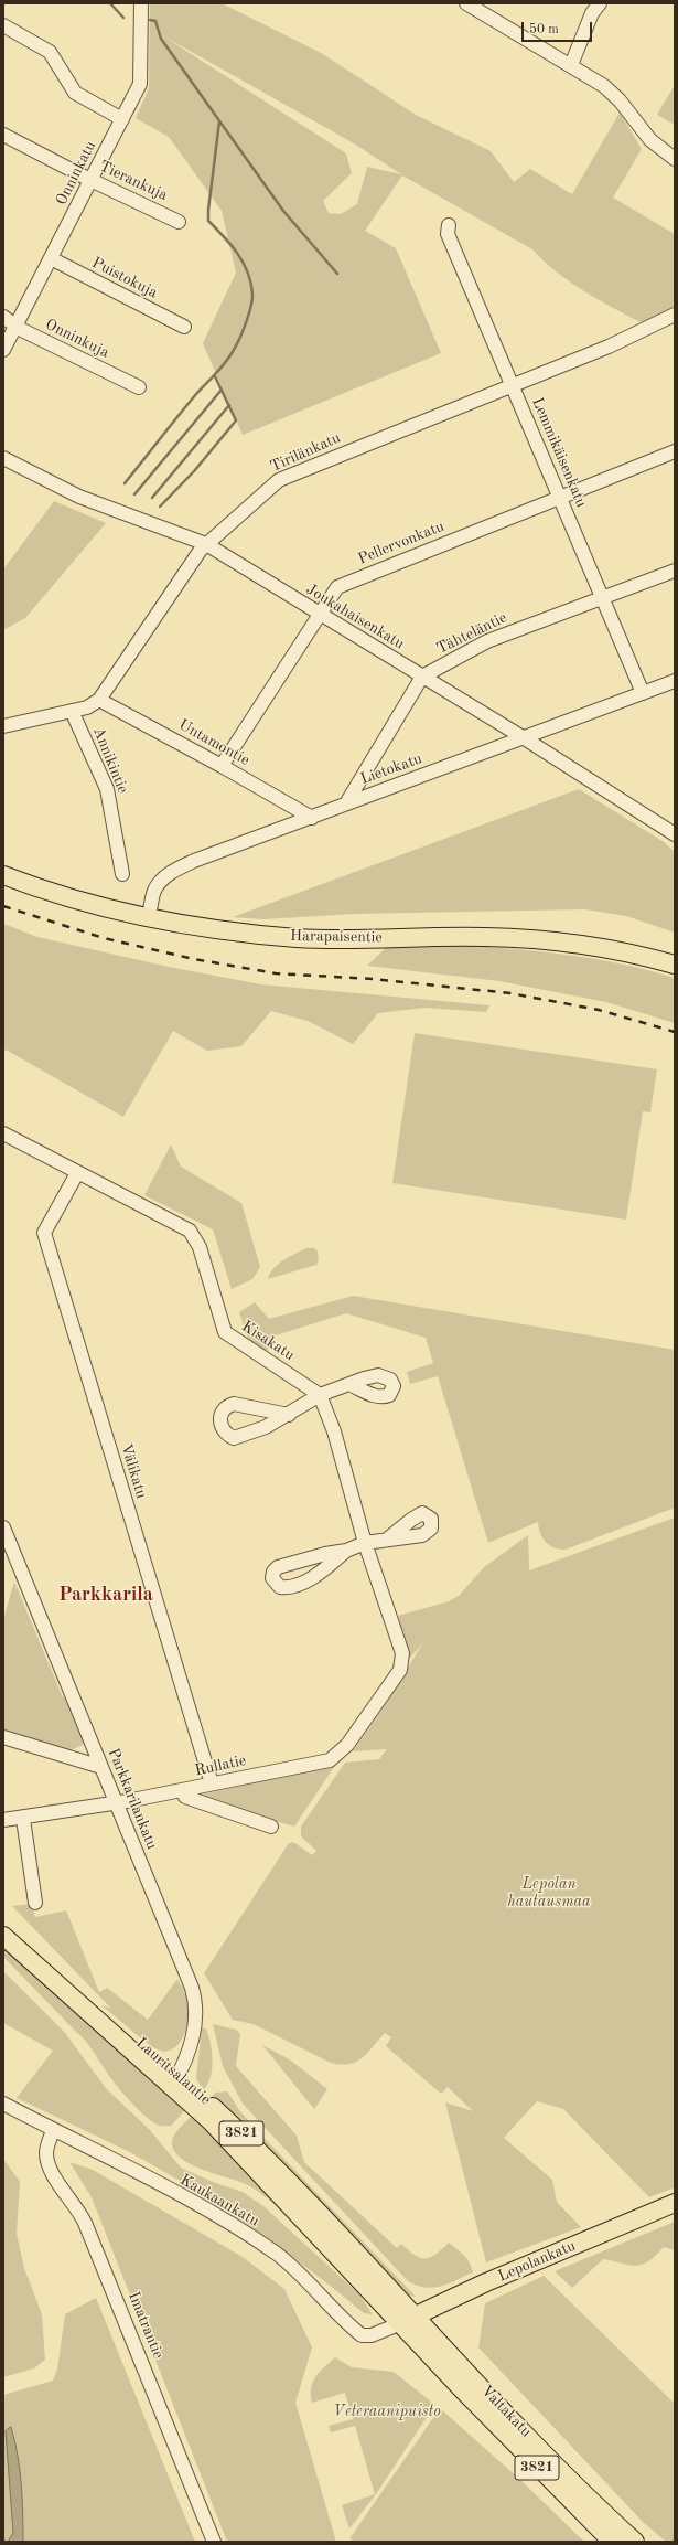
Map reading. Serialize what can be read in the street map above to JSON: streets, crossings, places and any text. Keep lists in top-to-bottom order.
{
  "streets": {
    "main road": [
      "Harapaisentie",
      "Lauritsalantie",
      "3821",
      "Lepolankatu",
      "Valtakatu"
    ],
    "street": [
      "Onninkatu",
      "Tierankuja",
      "Puistokuja",
      "Onninkuja",
      "Tirilänkatu",
      "Lemmikäisenkatu",
      "Pellervonkatu",
      "Joukahaisenkatu",
      "Tähteläntie",
      "Untamontie",
      "Annikintie",
      "Lietokatu",
      "Kisakatu",
      "Välikatu",
      "Rullatie",
      "Parkkarilankatu",
      "Kaukaankatu",
      "Imatrantie"
    ]
  },
  "crossings": [
    ["Onninkatu", "Tierankuja"],
    ["Onninkatu", "Puistokuja"],
    ["Onninkatu", "Onninkuja"],
    ["Tirilänkatu", "Lemmikäisenkatu"],
    ["Tirilänkatu", "Joukahaisenkatu"],
    ["Tirilänkatu", "Untamontie"],
    ["Lemmikäisenkatu", "Pellervonkatu"],
    ["Lemmikäisenkatu", "Tähteläntie"],
    ["Lemmikäisenkatu", "Lietokatu"],
    ["Pellervonkatu", "Joukahaisenkatu"],
    ["Pellervonkatu", "Untamontie"],
    ["Joukahaisenkatu", "Tähteläntie"],
    ["Joukahaisenkatu", "Lietokatu"],
    ["Untamontie", "Lietokatu"],
    ["Lietokatu", "Harapaisentie"],
    ["Kisakatu", "Välikatu"],
    ["Välikatu", "Rullatie"],
    ["Rullatie", "Parkkarilankatu"],
    ["Parkkarilankatu", "Lauritsalantie"],
    ["Lauritsalantie", "Kaukaankatu"],
    ["Lauritsalantie", "Lepolankatu"],
    ["Lauritsalantie", "Valtakatu"],
    ["Kaukaankatu", "Lepolankatu"],
    ["Kaukaankatu", "Imatrantie"],
    ["Kaukaankatu", "Valtakatu"],
    ["Lepolankatu", "Valtakatu"]
  ],
  "districts": ["Parkkarila"],
  "parks": ["Lepolan hautausmaa", "Veteraanipuisto"],
  "scale_bar": "50 m"
}
